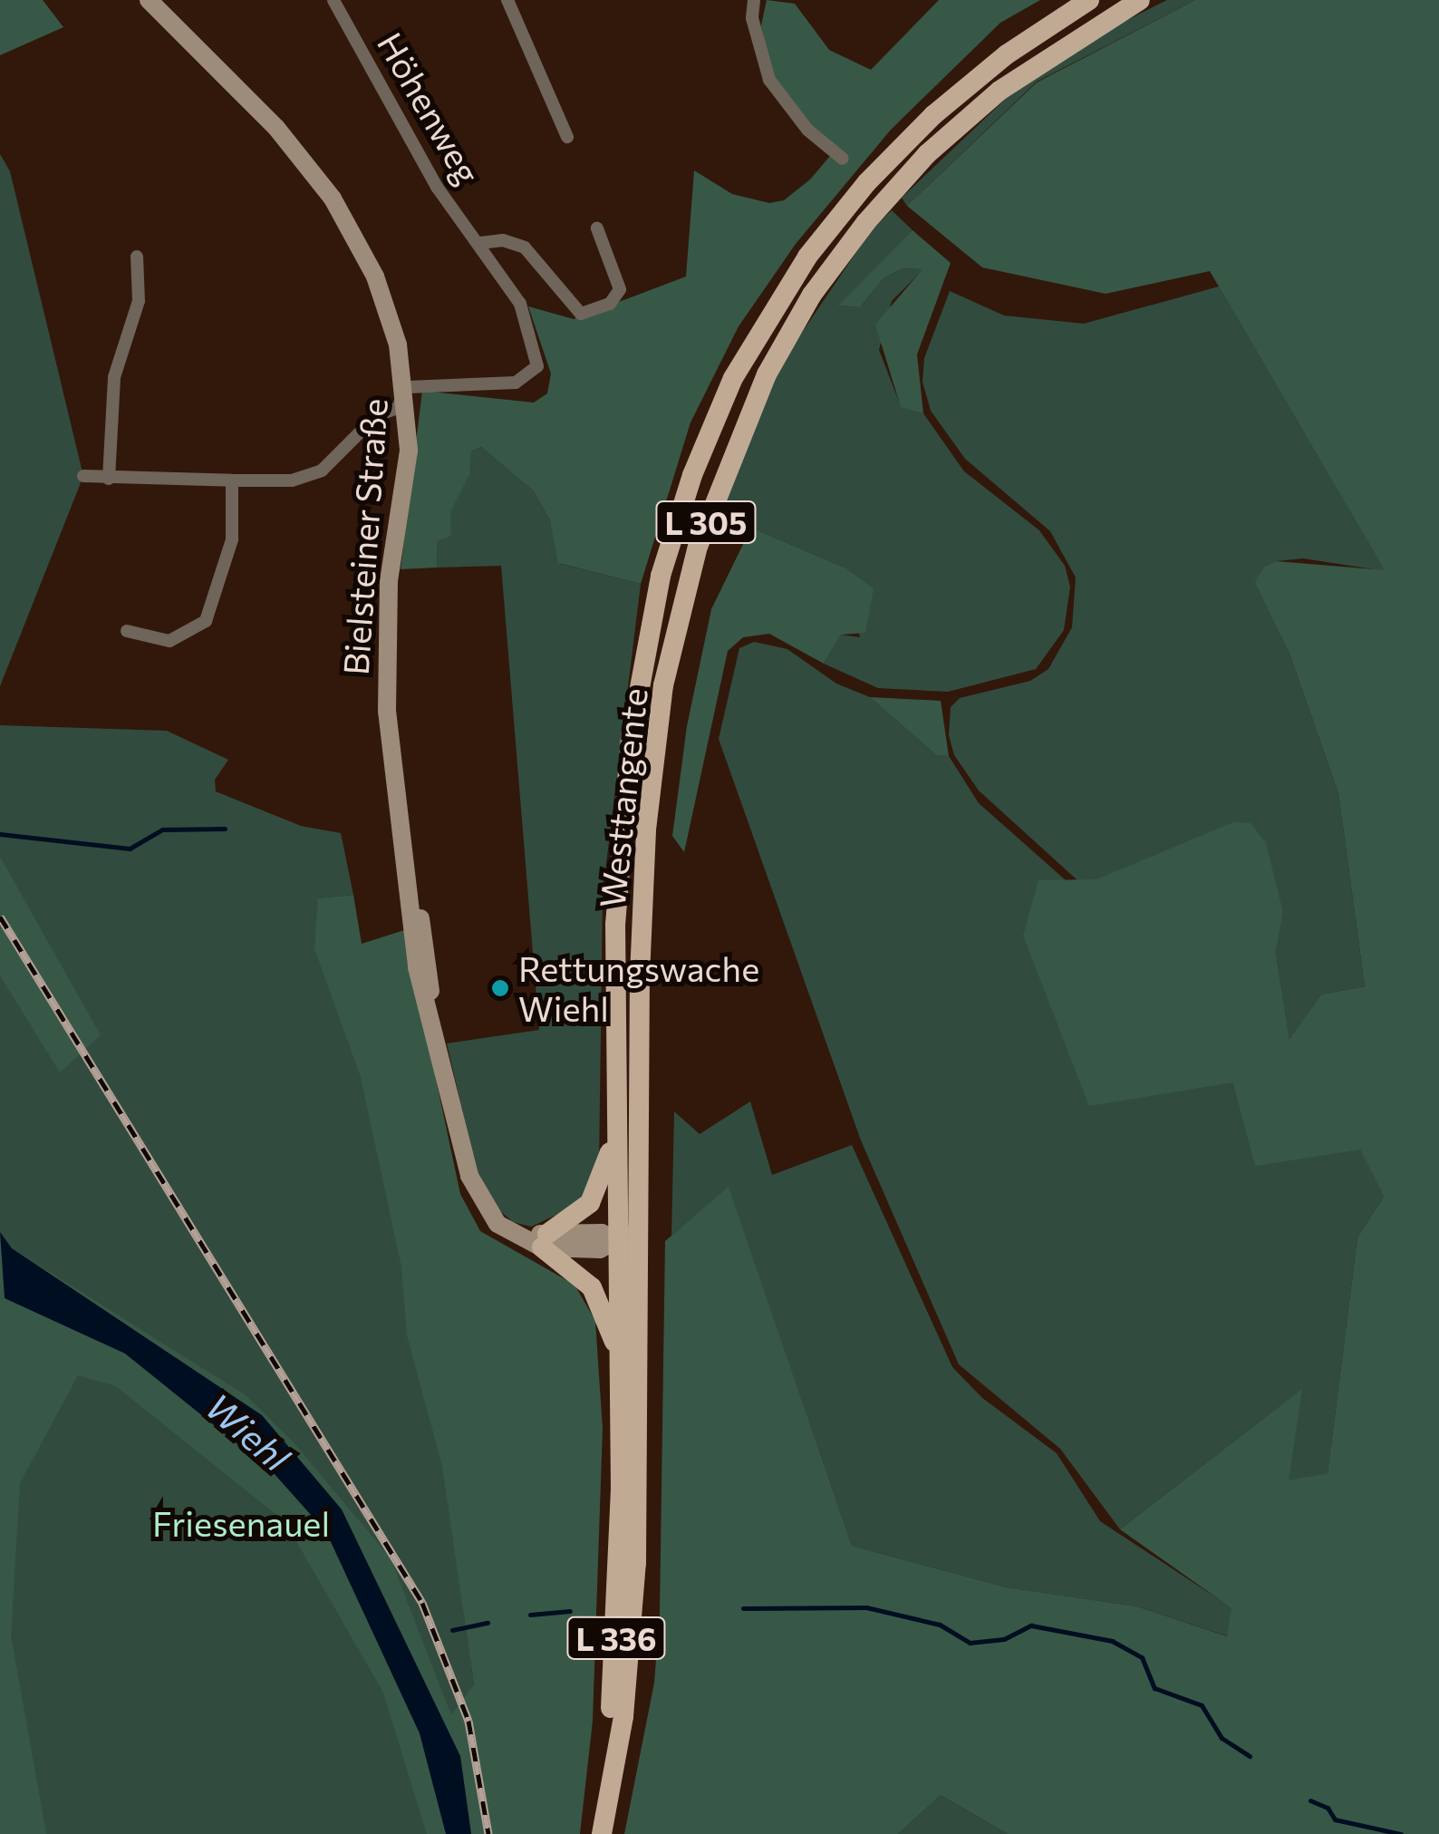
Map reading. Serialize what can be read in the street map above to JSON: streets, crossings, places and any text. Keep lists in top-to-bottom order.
{
  "streets": {
    "main road": [
      "L 305",
      "Bielsteiner Straße",
      "Westtangente",
      "L 336"
    ],
    "street": ["Höhenweg"]
  },
  "crossings": [
    ["Höhenweg", "Bielsteiner Straße"],
    ["L 305", "Bielsteiner Straße"],
    ["L 305", "Westtangente"],
    ["L 305", "L 336"],
    ["Bielsteiner Straße", "L 336"],
    ["Westtangente", "L 336"]
  ],
  "water": ["Wiehl"],
  "parks": ["Friesenauel"],
  "places": ["Rettungswache Wiehl"]
}
